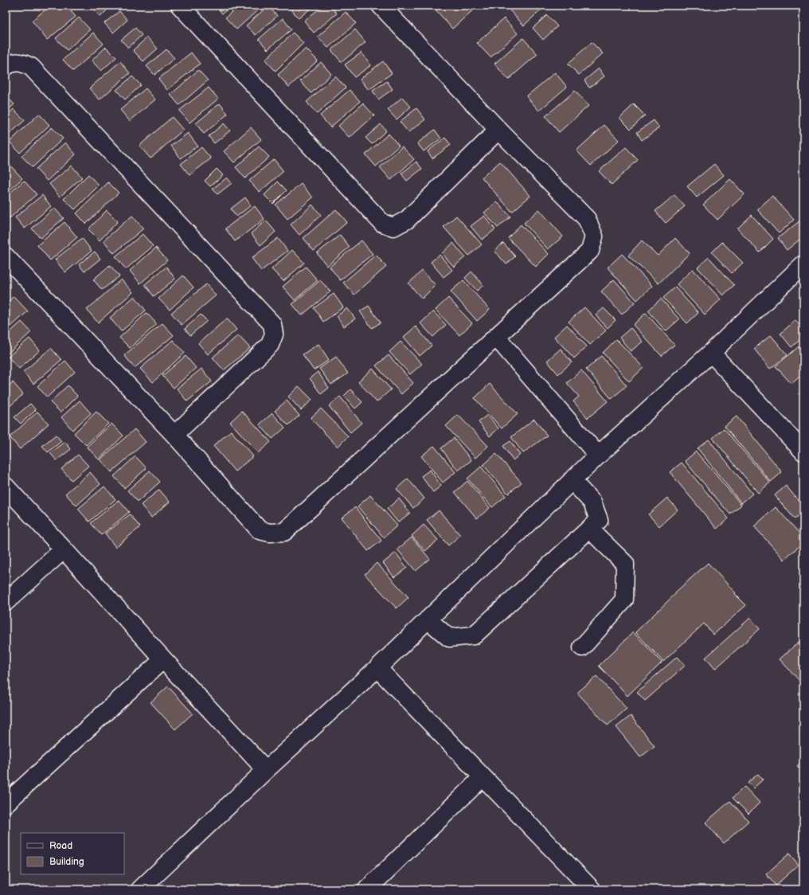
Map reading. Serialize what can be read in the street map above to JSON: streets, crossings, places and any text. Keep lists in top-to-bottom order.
{
  "legend": ["Road", "Building"]
}
